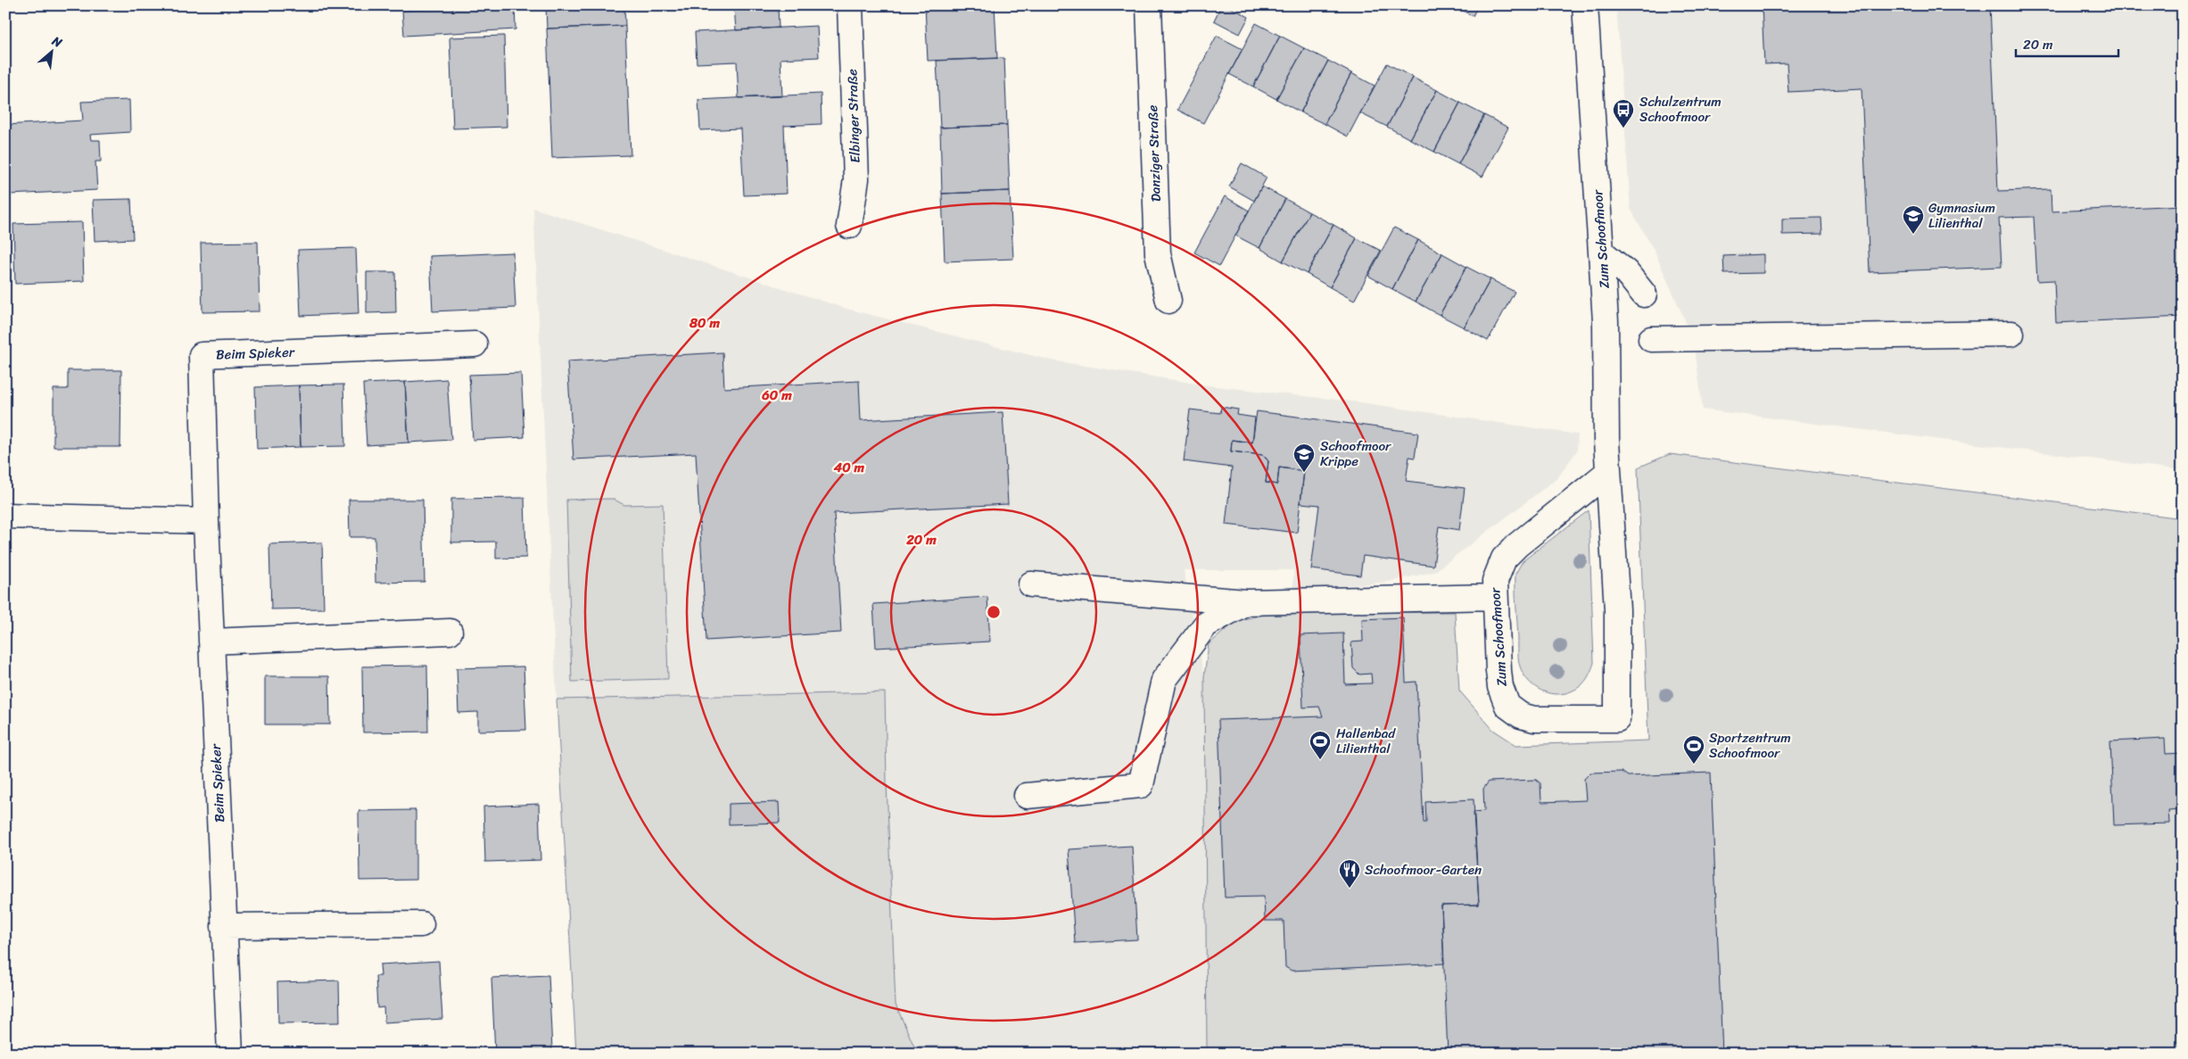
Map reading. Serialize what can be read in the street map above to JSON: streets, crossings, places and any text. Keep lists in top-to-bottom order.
{
  "streets": {
    "street": [
      "Elbinger Straße",
      "Danziger Straße",
      "Zum Schoofmoor",
      "Beim Spieker"
    ]
  },
  "places": {
    "bus stop": ["Schulzentrum Schoofmoor"],
    "school or university": ["Gymnasium Lilienthal", "Schoofmoor Krippe"],
    "sports": ["Hallenbad Lilienthal", "Sportzentrum Schoofmoor"],
    "restaurant": ["Schoofmoor-Garten"]
  },
  "scale_bar": "20 m",
  "north": "top right",
  "rings": [
    "80 m",
    "60 m",
    "40 m",
    "20 m"
  ]
}
